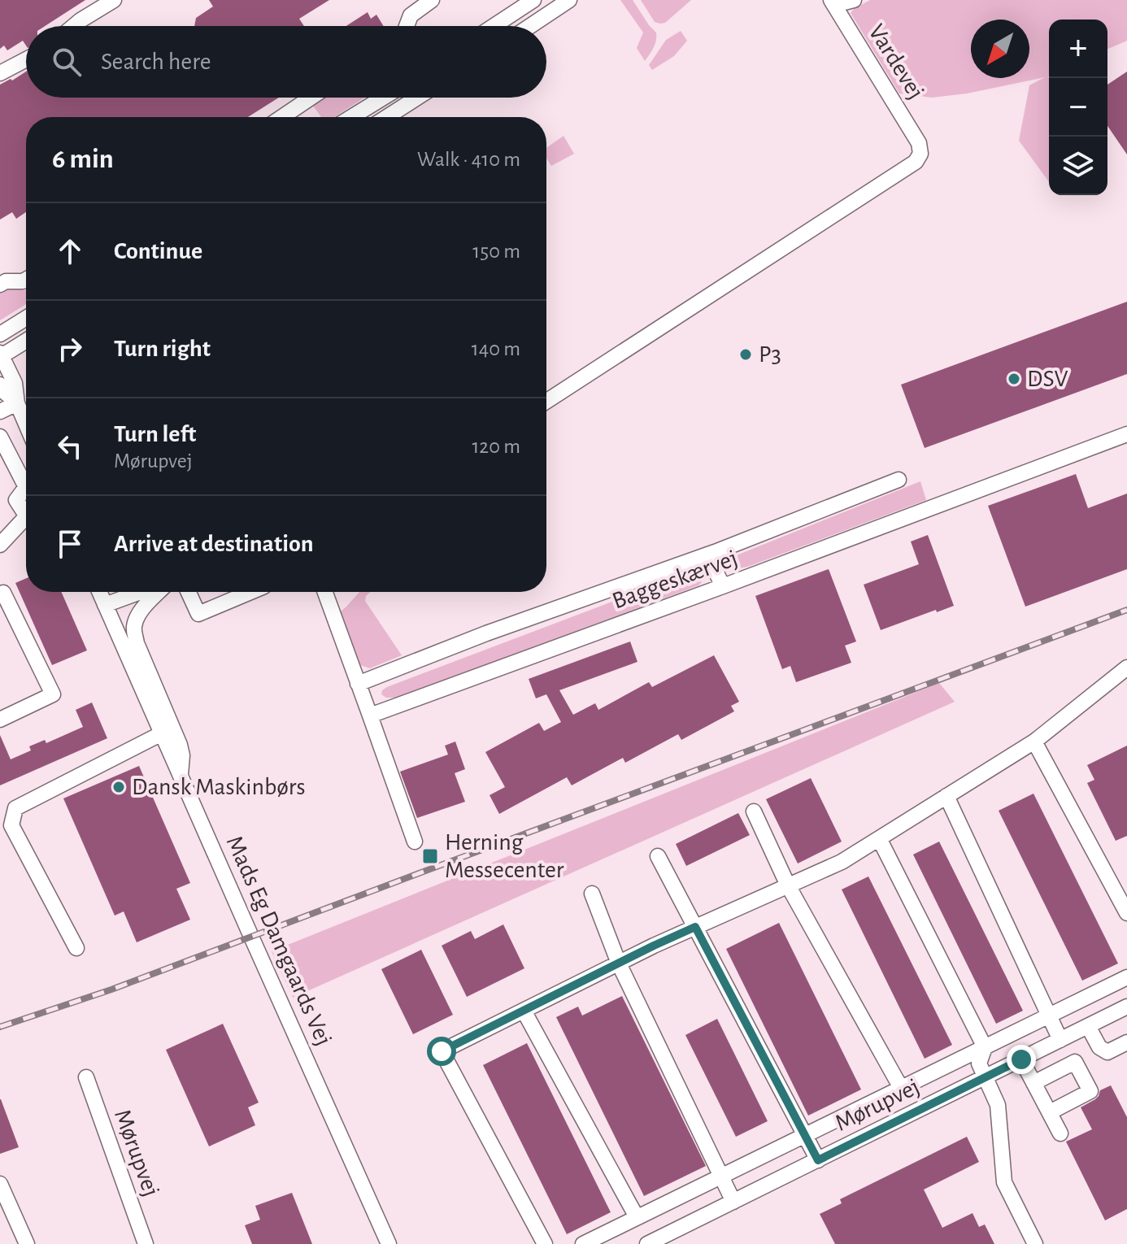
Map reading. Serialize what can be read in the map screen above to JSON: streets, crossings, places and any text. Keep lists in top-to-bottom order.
{
  "streets": {
    "street": [
      "Vardevej",
      "Baggeskærvej",
      "Mads Eg Damgaards Vej",
      "Mørupvej"
    ]
  },
  "places": {
    "other": ["P3", "DSV", "Dansk Maskinbørs"],
    "transit": ["Herning Messecenter"]
  },
  "north": "bottom left",
  "page": {
    "map_buttons": ["+", "−"],
    "search": "Search here",
    "heading": ["6 min", "Walk · 410 m"],
    "list": [
      ["Continue", "150 m"],
      ["Turn right", "140 m"],
      ["Turn left", "Mørupvej", "120 m"],
      "Arrive at destination"
    ]
  }
}
